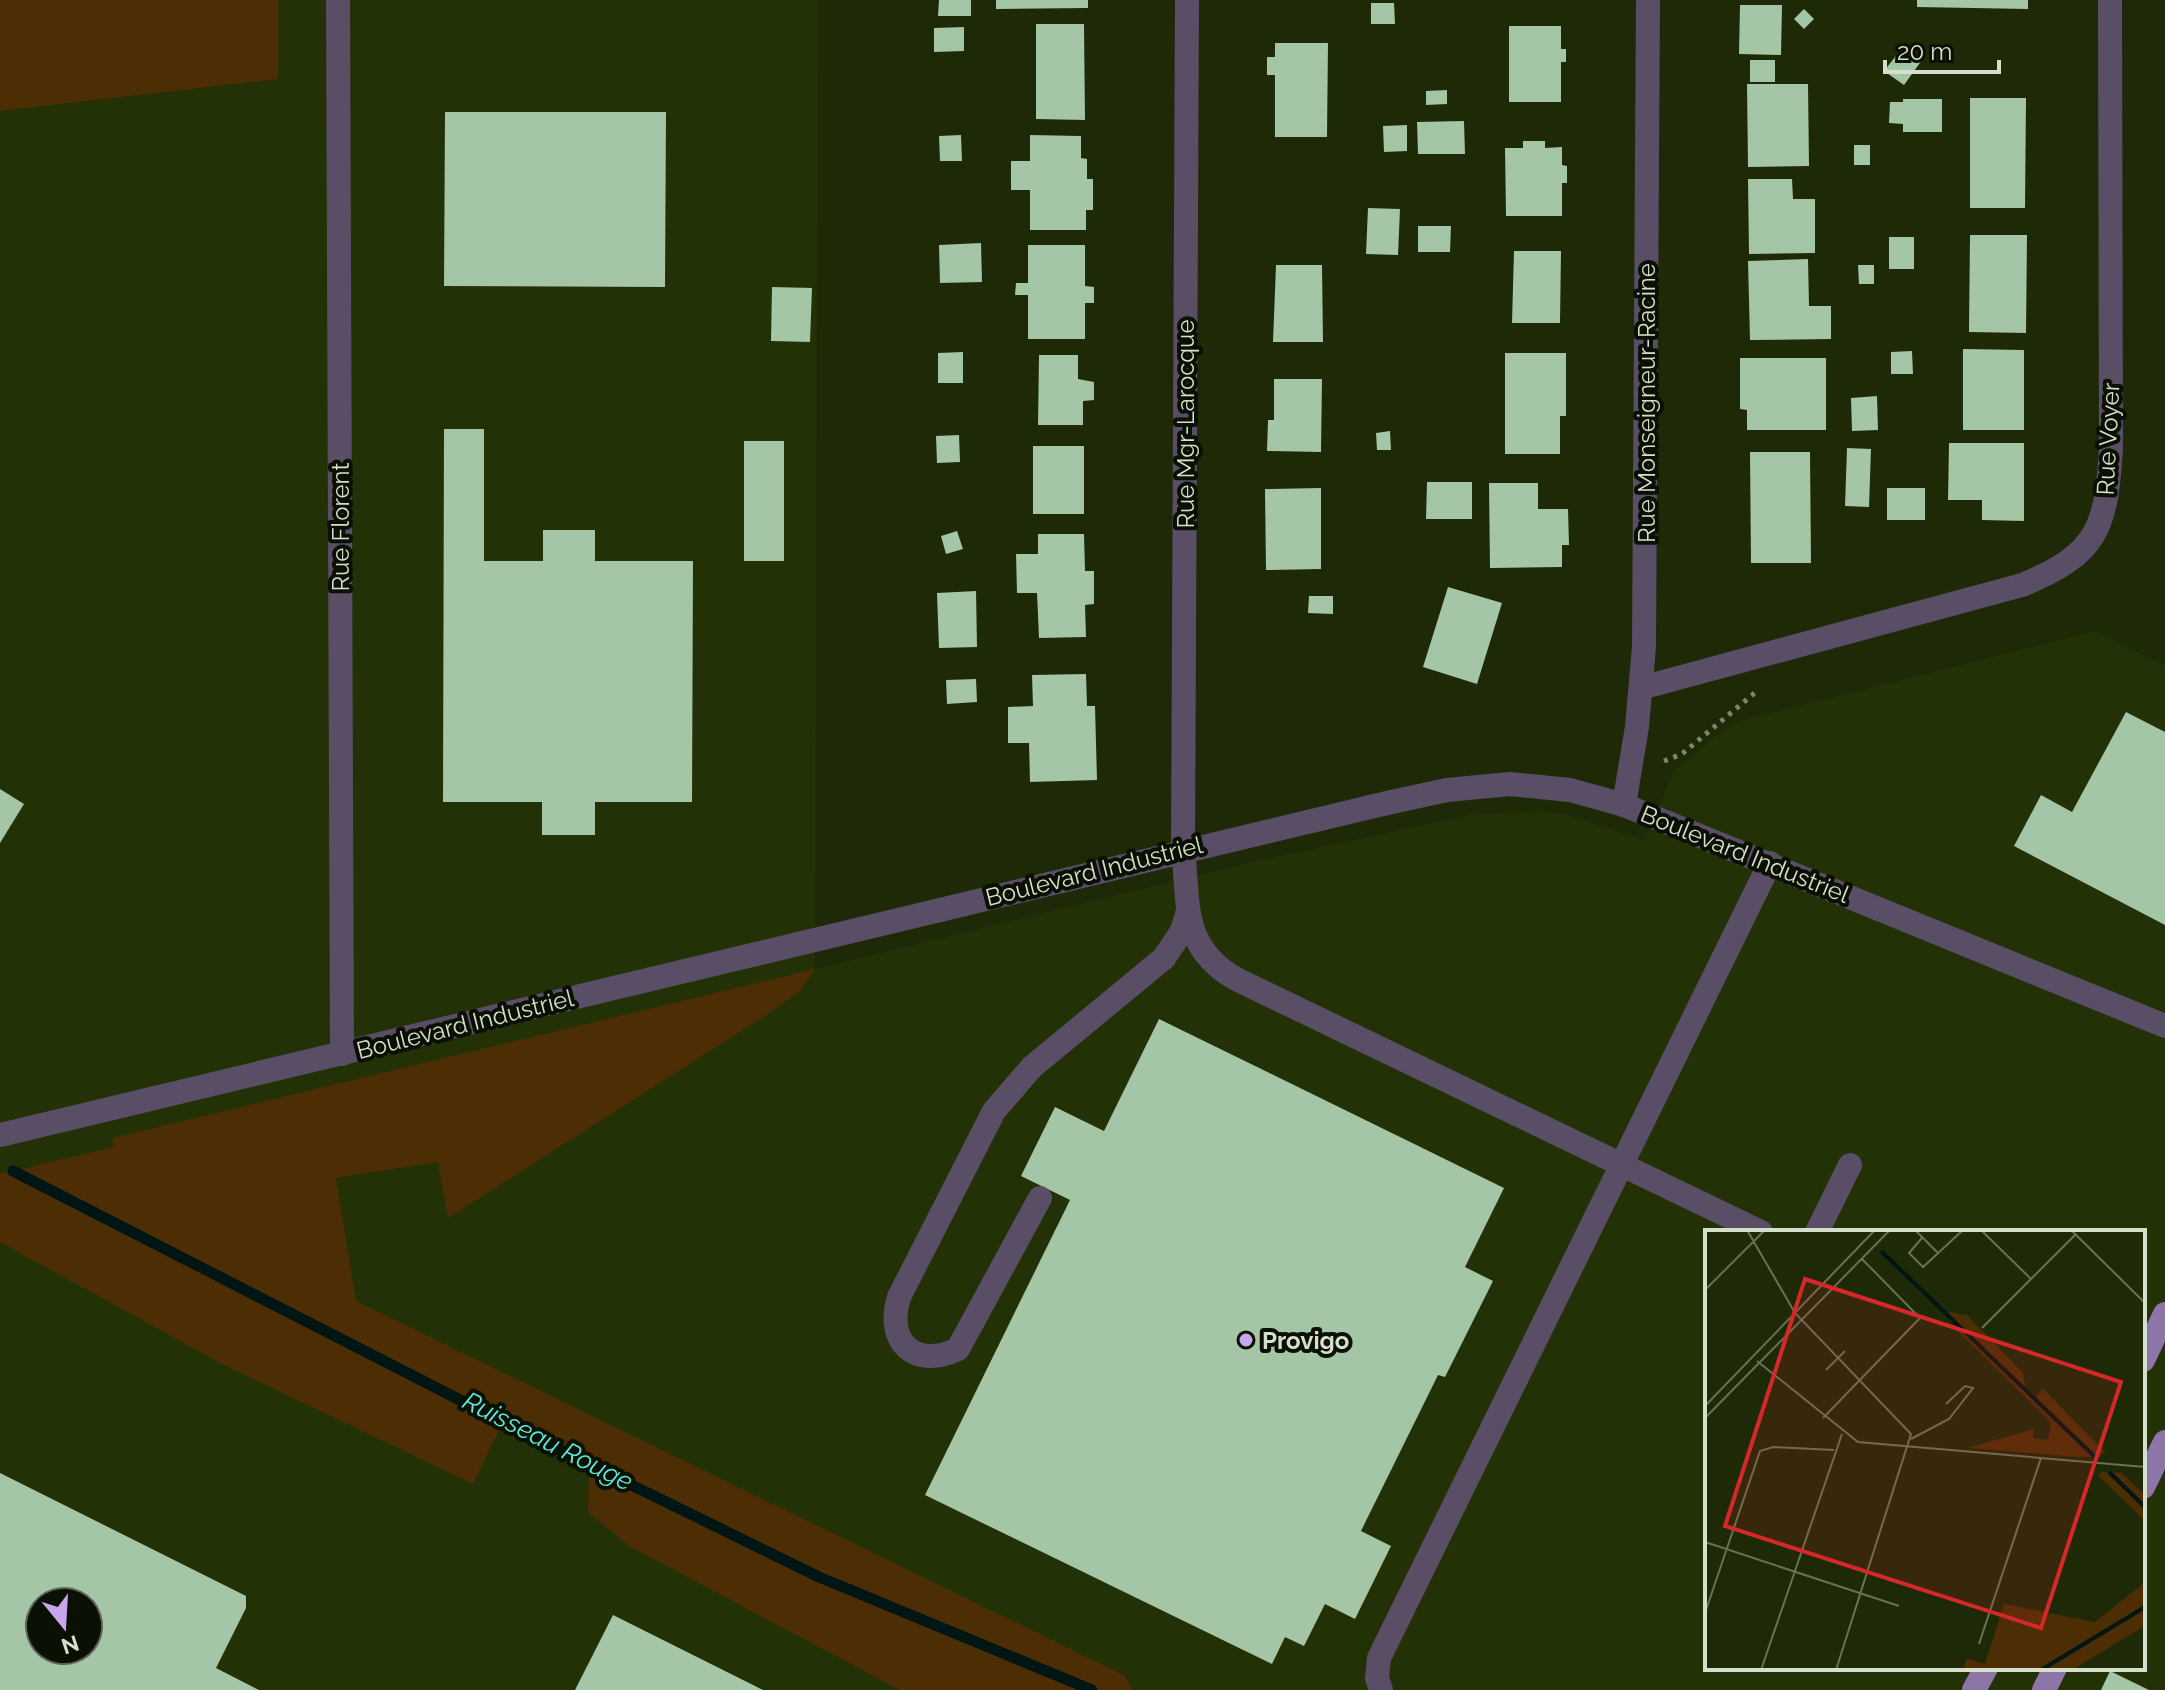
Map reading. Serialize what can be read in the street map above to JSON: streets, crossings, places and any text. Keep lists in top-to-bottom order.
{
  "streets": {
    "street": [
      "Rue Monseigneur-Racine",
      "Rue Mgr-Larocque",
      "Rue Voyer",
      "Rue Florent",
      "Boulevard Industriel"
    ]
  },
  "crossings": [
    ["Rue Monseigneur-Racine", "Rue Voyer"],
    ["Rue Monseigneur-Racine", "Boulevard Industriel"],
    ["Rue Mgr-Larocque", "Boulevard Industriel"],
    ["Rue Florent", "Boulevard Industriel"]
  ],
  "water": ["Ruisseau Rouge"],
  "places": ["Provigo"],
  "scale_bar": "20 m",
  "north": "bottom"
}
